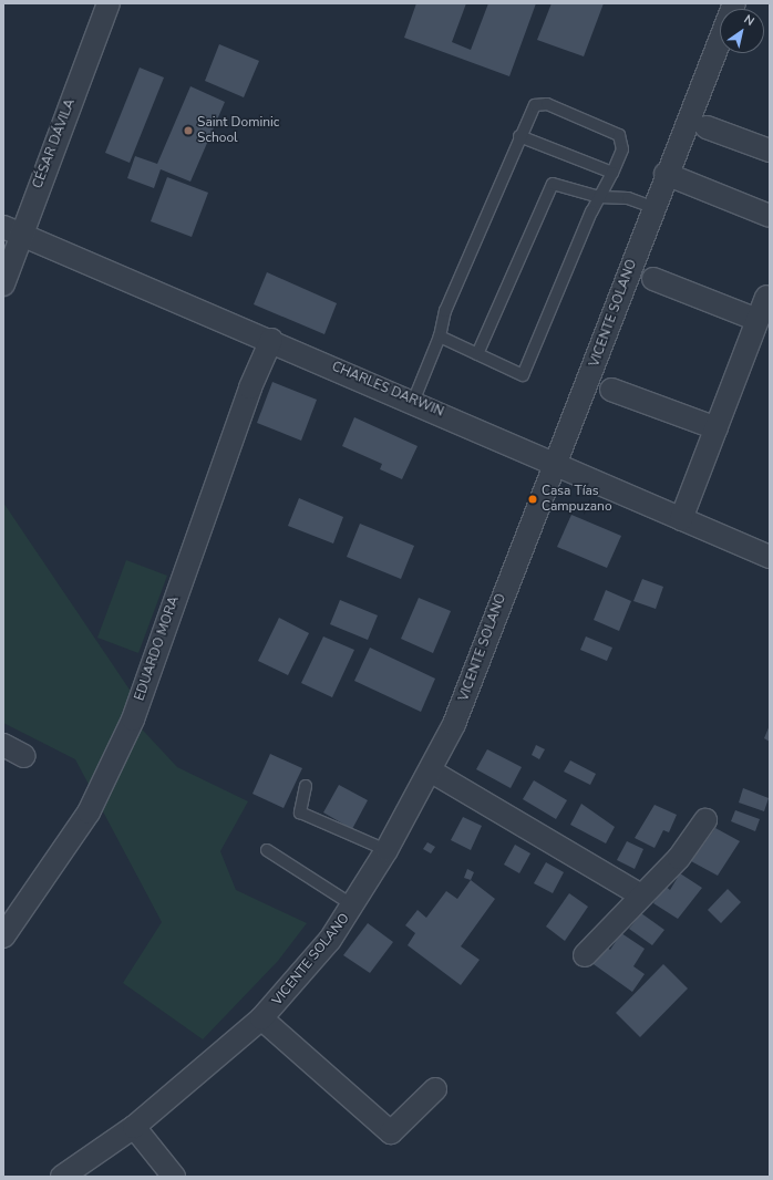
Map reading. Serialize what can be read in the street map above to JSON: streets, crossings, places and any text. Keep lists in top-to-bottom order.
{
  "streets": {
    "street": [
      "CÉSAR DÁVILA",
      "VICENTE SOLANO",
      "CHARLES DARWIN",
      "EDUARDO MORA"
    ]
  },
  "crossings": [
    ["CÉSAR DÁVILA", "CHARLES DARWIN"],
    ["VICENTE SOLANO", "CHARLES DARWIN"],
    ["CHARLES DARWIN", "EDUARDO MORA"]
  ],
  "places": ["Saint Dominic School", "Casa Tías Campuzano"],
  "north": "top right"
}
